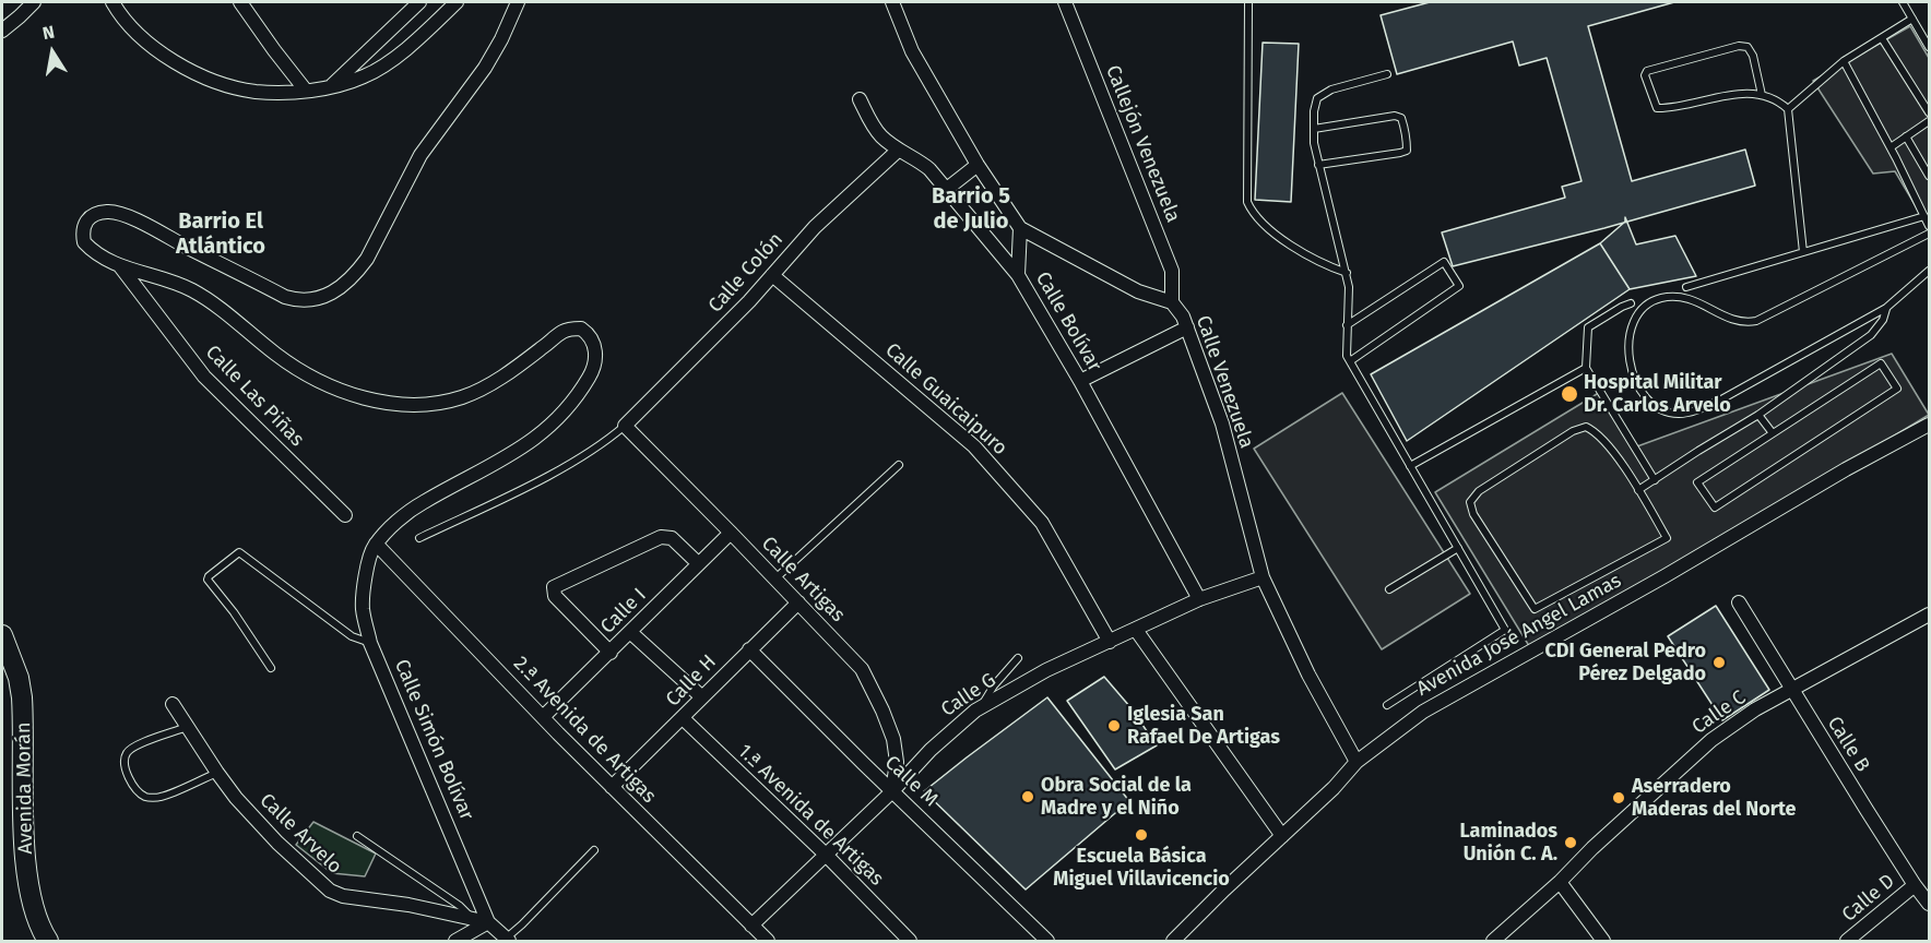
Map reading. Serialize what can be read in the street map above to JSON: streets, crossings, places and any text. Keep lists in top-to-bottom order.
{
  "streets": {
    "main road": ["Avenida Morán"],
    "street": [
      "Callejón Venezuela",
      "Calle Colón",
      "Calle Bolívar",
      "Calle Venezuela",
      "Calle Las Piñas",
      "Calle Guaicaipuro",
      "Calle Artigas",
      "Calle I",
      "Avenida José Angel Lamas",
      "Calle H",
      "Calle G",
      "Calle C",
      "2.ª Avenida de Artigas",
      "Calle Simón Bolívar",
      "Calle B",
      "Calle M",
      "1.ª Avenida de Artigas",
      "Calle Arvelo",
      "Calle D"
    ]
  },
  "crossings": [
    ["Callejón Venezuela", "Calle Venezuela"],
    ["Calle Colón", "Calle Bolívar"],
    ["Calle Colón", "Calle Guaicaipuro"],
    ["Calle Colón", "Calle Artigas"],
    ["Calle Bolívar", "Calle G"],
    ["Calle Venezuela", "Avenida José Angel Lamas"],
    ["Calle Venezuela", "Calle G"],
    ["Calle Guaicaipuro", "Calle G"],
    ["Calle Artigas", "Calle I"],
    ["Calle Artigas", "Calle H"],
    ["Calle Artigas", "Calle G"],
    ["Calle Artigas", "Calle M"],
    ["Calle I", "2.ª Avenida de Artigas"],
    ["Calle H", "2.ª Avenida de Artigas"],
    ["Calle H", "Calle M"],
    ["Calle H", "1.ª Avenida de Artigas"],
    ["Calle G", "2.ª Avenida de Artigas"],
    ["Calle G", "Calle M"],
    ["Calle G", "1.ª Avenida de Artigas"],
    ["Calle C", "Calle B"],
    ["2.ª Avenida de Artigas", "Calle Simón Bolívar"],
    ["Calle Simón Bolívar", "Calle Arvelo"],
    ["Calle B", "Calle D"]
  ],
  "districts": ["Barrio 5 de Julio", "Barrio El Atlántico"],
  "places": [
    "Hospital Militar Dr. Carlos Arvelo",
    "CDI General Pedro Pérez Delgado",
    "Iglesia San Rafael De Artigas",
    "Obra Social de la Madre y el Niño",
    "Aserradero Maderas del Norte",
    "Escuela Básica Miguel Villavicencio",
    "Laminados Unión C. A."
  ],
  "north": "top"
}
